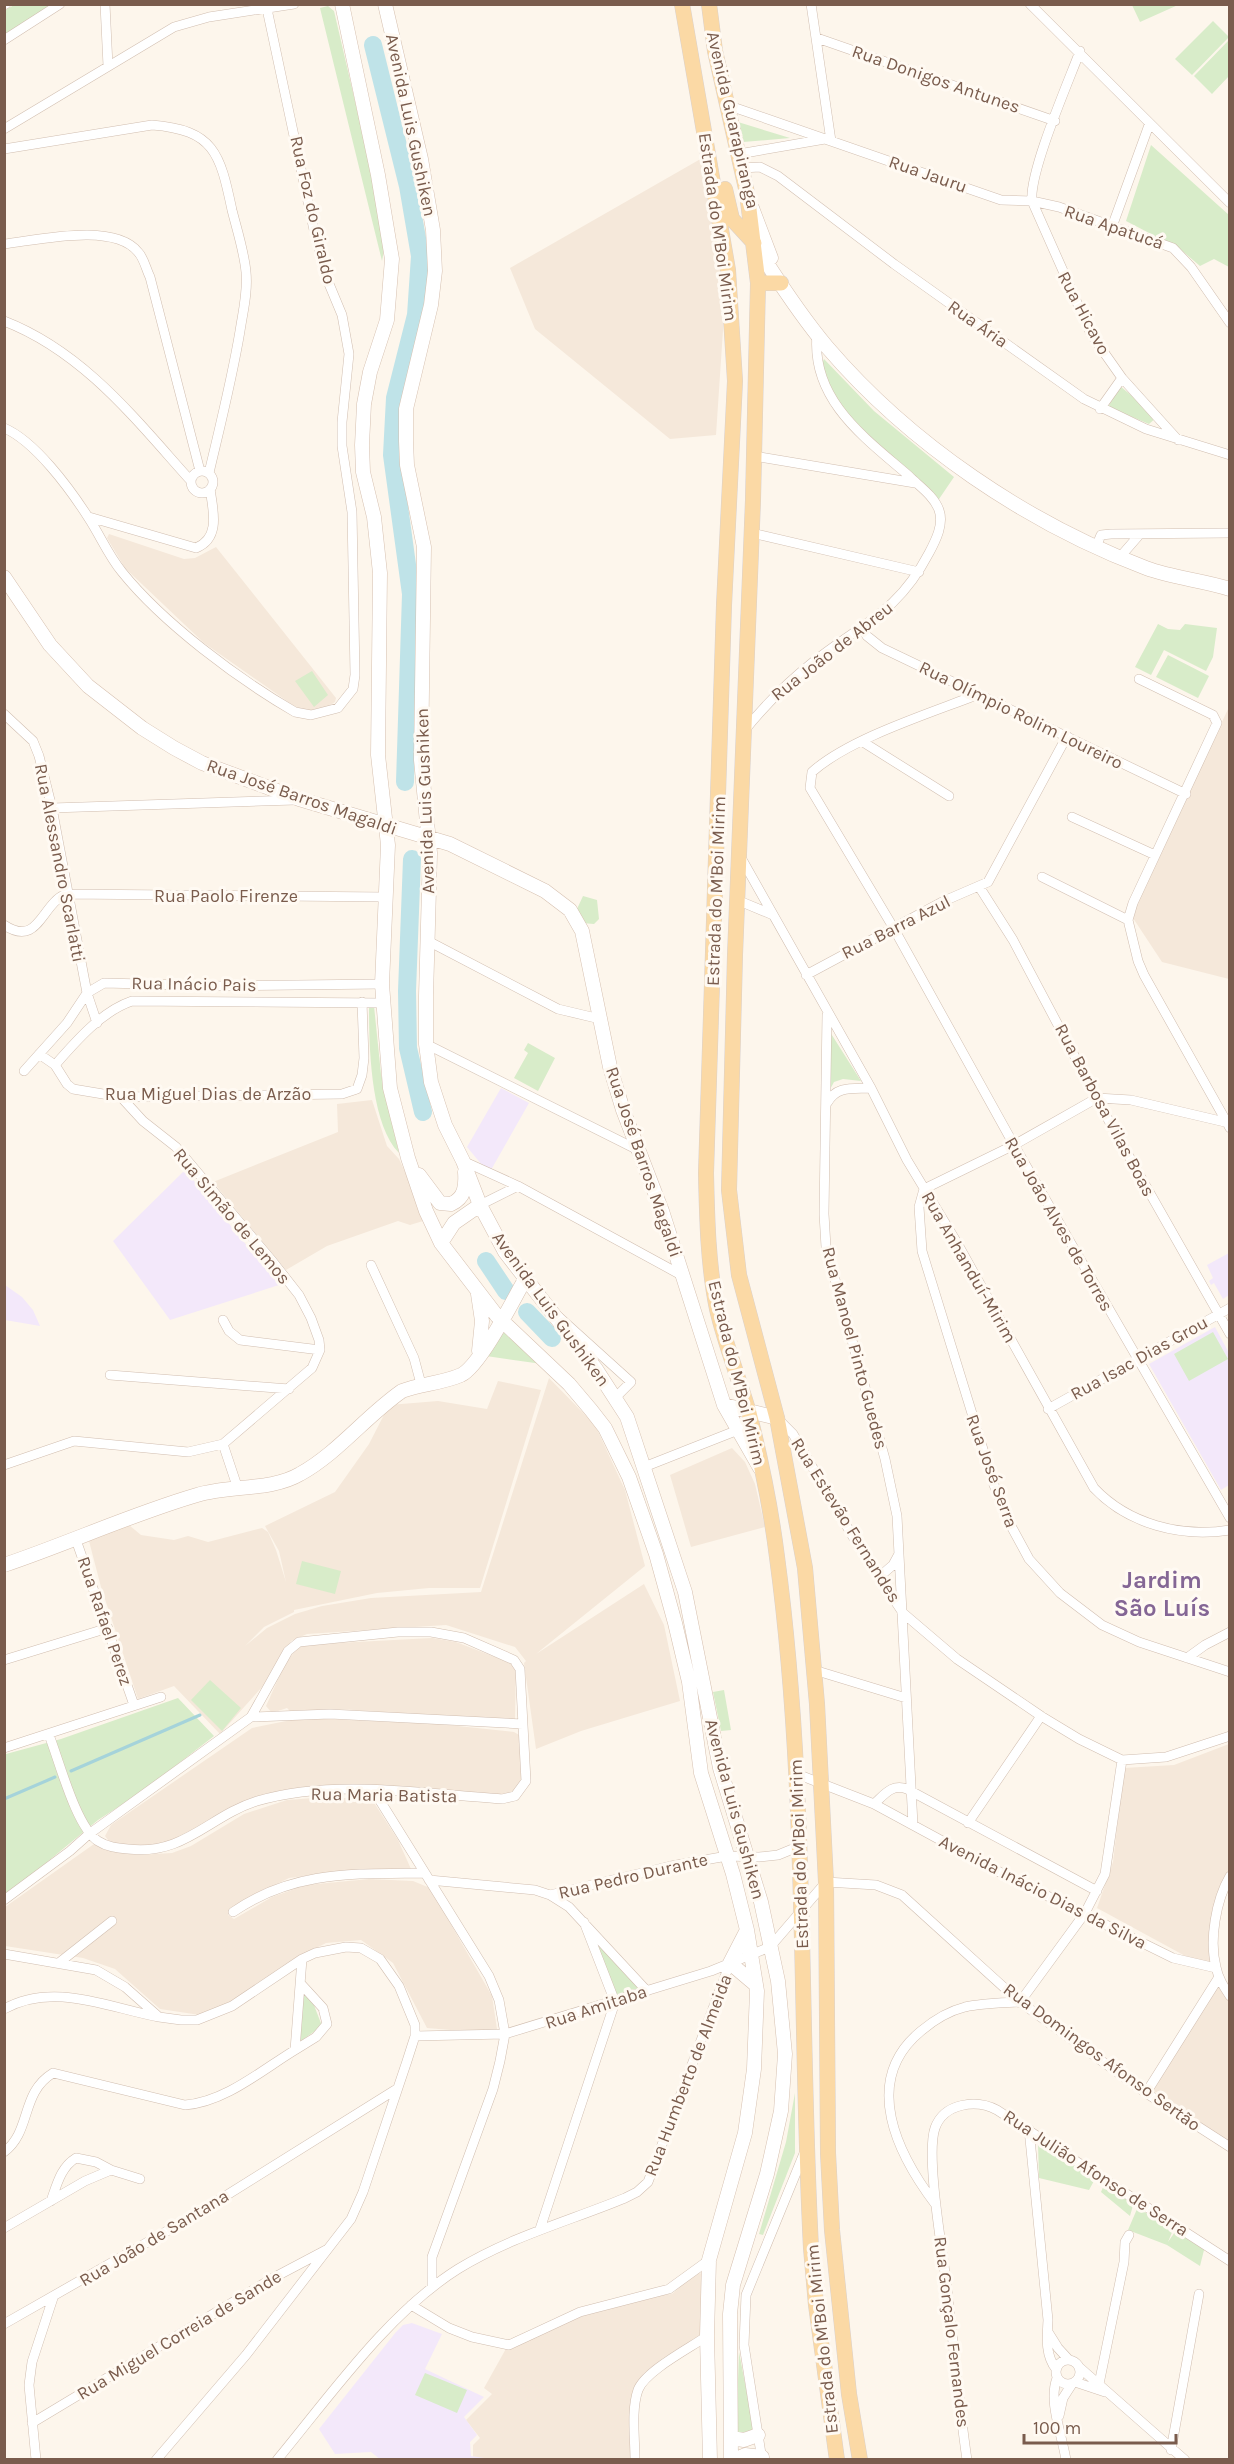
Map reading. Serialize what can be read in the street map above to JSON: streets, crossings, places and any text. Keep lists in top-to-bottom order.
{
  "streets": {
    "main road": [
      "Avenida Guarapiranga",
      "Avenida Luis Gushiken",
      "Estrada do M'Boi Mirim",
      "Rua José Barros Magaldi"
    ],
    "street": [
      "Rua Donigos Antunes",
      "Rua Jauru",
      "Rua Foz do Giraldo",
      "Rua Apatucá",
      "Rua Hicavo",
      "Rua Ária",
      "Rua João de Abreu",
      "Rua Olímpio Rolim Loureiro",
      "Rua Alessandro Scarlatti",
      "Rua Paolo Firenze",
      "Rua Barra Azul",
      "Rua Inácio Pais",
      "Rua Miguel Dias de Arzão",
      "Rua Barbosa Vilas Boas",
      "Rua Simão de Lemos",
      "Rua João Alves de Torres",
      "Rua Anhanduí-Mirim",
      "Rua Manoel Pinto Guedes",
      "Rua Isac Dias Grou",
      "Rua José Serra",
      "Rua Estevão Fernandes",
      "Rua Rafael Perez",
      "Rua Maria Batista",
      "Rua Pedro Durante",
      "Avenida Inácio Dias da Silva",
      "Rua Amitaba",
      "Rua Domingos Afonso Sertão",
      "Rua Humberto de Almeida",
      "Rua Julião Afonso de Serra",
      "Rua João de Santana",
      "Rua Gonçalo Fernandes",
      "Rua Miguel Correia de Sande"
    ]
  },
  "crossings": [
    ["Avenida Guarapiranga", "Rua Jauru"],
    ["Avenida Guarapiranga", "Estrada do M'Boi Mirim"],
    ["Avenida Guarapiranga", "Rua Ária"],
    ["Avenida Guarapiranga", "Rua João de Abreu"],
    ["Avenida Luis Gushiken", "Rua José Barros Magaldi"],
    ["Avenida Luis Gushiken", "Rua Paolo Firenze"],
    ["Avenida Luis Gushiken", "Rua Inácio Pais"],
    ["Avenida Luis Gushiken", "Rua Pedro Durante"],
    ["Avenida Luis Gushiken", "Rua Amitaba"],
    ["Rua Jauru", "Rua Apatucá"],
    ["Rua Jauru", "Rua Hicavo"],
    ["Rua Jauru", "Rua Ária"],
    ["Estrada do M'Boi Mirim", "Rua João de Abreu"],
    ["Estrada do M'Boi Mirim", "Rua José Barros Magaldi"],
    ["Estrada do M'Boi Mirim", "Rua Anhanduí-Mirim"],
    ["Estrada do M'Boi Mirim", "Rua Estevão Fernandes"],
    ["Estrada do M'Boi Mirim", "Rua Pedro Durante"],
    ["Estrada do M'Boi Mirim", "Avenida Inácio Dias da Silva"],
    ["Estrada do M'Boi Mirim", "Rua Domingos Afonso Sertão"],
    ["Rua Apatucá", "Rua Hicavo"],
    ["Rua Hicavo", "Rua Ária"],
    ["Rua João de Abreu", "Rua Olímpio Rolim Loureiro"],
    ["Rua Olímpio Rolim Loureiro", "Rua Barra Azul"],
    ["Rua Alessandro Scarlatti", "Rua Paolo Firenze"],
    ["Rua Alessandro Scarlatti", "Rua Inácio Pais"],
    ["Rua Barra Azul", "Rua Barbosa Vilas Boas"],
    ["Rua Barra Azul", "Rua João Alves de Torres"],
    ["Rua Barra Azul", "Rua Anhanduí-Mirim"],
    ["Rua Inácio Pais", "Rua Miguel Dias de Arzão"],
    ["Rua Miguel Dias de Arzão", "Rua Simão de Lemos"],
    ["Rua Barbosa Vilas Boas", "Rua Isac Dias Grou"],
    ["Rua João Alves de Torres", "Rua Isac Dias Grou"],
    ["Rua Anhanduí-Mirim", "Rua Manoel Pinto Guedes"],
    ["Rua Anhanduí-Mirim", "Rua Isac Dias Grou"],
    ["Rua Anhanduí-Mirim", "Rua José Serra"],
    ["Rua Manoel Pinto Guedes", "Rua Estevão Fernandes"],
    ["Rua Manoel Pinto Guedes", "Avenida Inácio Dias da Silva"],
    ["Rua Amitaba", "Rua Humberto de Almeida"],
    ["Rua Julião Afonso de Serra", "Rua Gonçalo Fernandes"]
  ],
  "districts": ["Jardim São Luís"],
  "scale_bar": "100 m"
}
